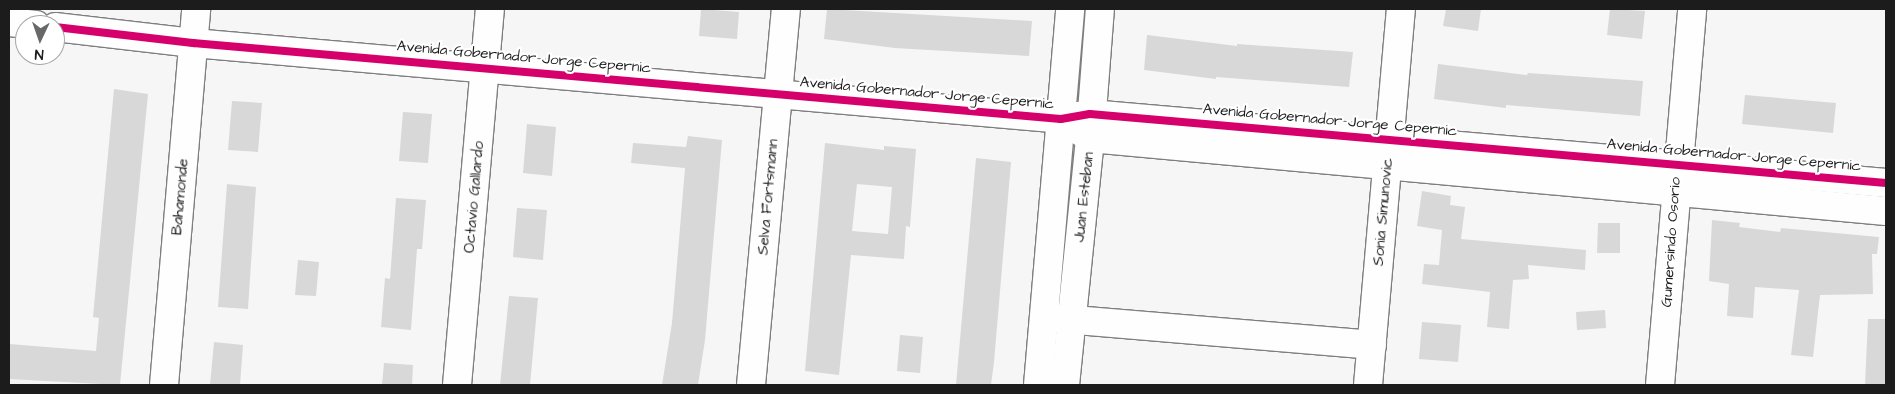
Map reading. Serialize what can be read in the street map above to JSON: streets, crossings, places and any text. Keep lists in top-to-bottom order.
{
  "streets": {
    "street": [
      "Avenida Gobernador Jorge Cepernic",
      "Bahamonde",
      "Octavio Gallardo",
      "Selva Fortsmann",
      "Juan Esteban",
      "Sonia Simunovic",
      "Gumersindo Osorio"
    ]
  },
  "crossings": [
    ["Avenida Gobernador Jorge Cepernic", "Bahamonde"],
    ["Avenida Gobernador Jorge Cepernic", "Octavio Gallardo"],
    ["Avenida Gobernador Jorge Cepernic", "Selva Fortsmann"],
    ["Avenida Gobernador Jorge Cepernic", "Juan Esteban"],
    ["Avenida Gobernador Jorge Cepernic", "Sonia Simunovic"],
    ["Avenida Gobernador Jorge Cepernic", "Gumersindo Osorio"]
  ],
  "north": "bottom"
}
